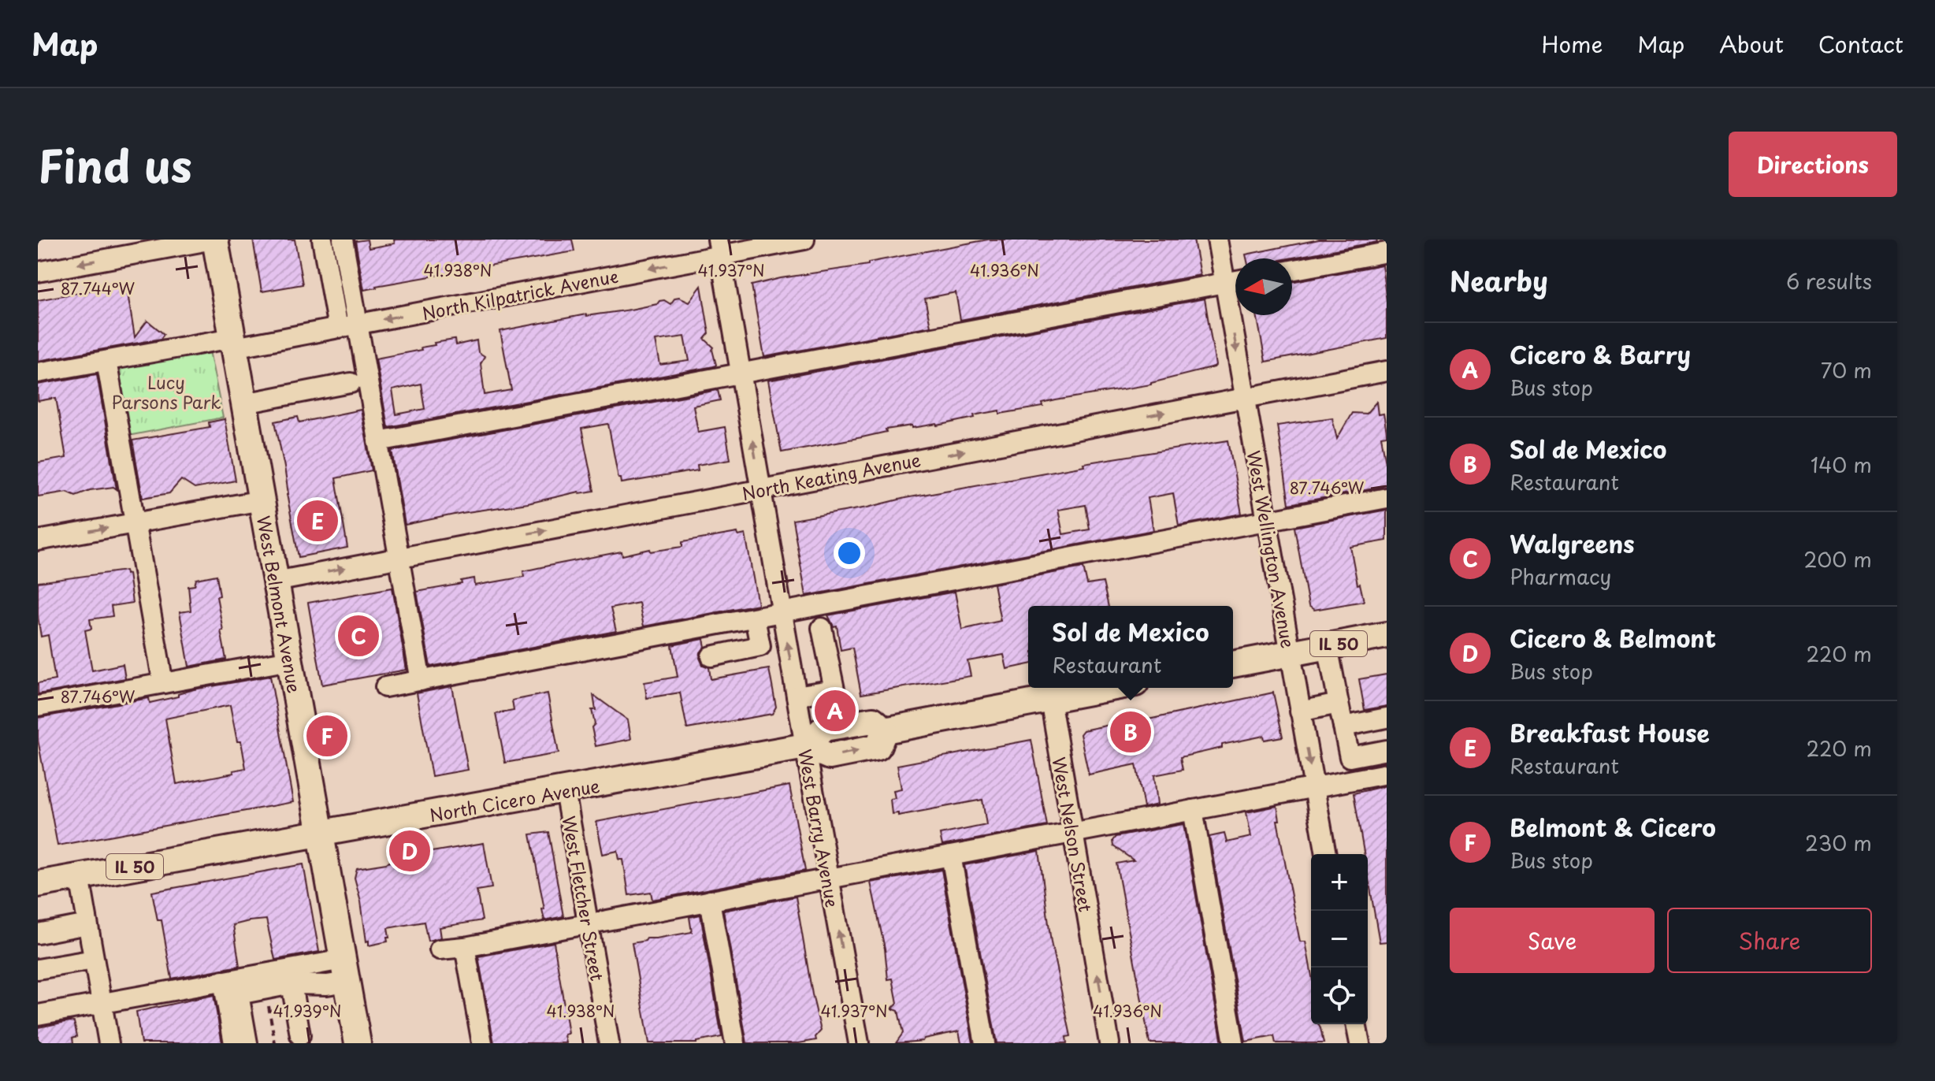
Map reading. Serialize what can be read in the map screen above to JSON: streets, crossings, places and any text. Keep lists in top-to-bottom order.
{
  "streets": {
    "main road": ["West Belmont Avenue", "IL 50", "North Cicero Avenue"],
    "street": [
      "North Kilpatrick Avenue",
      "North Keating Avenue",
      "West Wellington Avenue",
      "West Barry Avenue",
      "West Nelson Street",
      "West Fletcher Street"
    ]
  },
  "crossings": [
    ["North Kilpatrick Avenue", "West Belmont Avenue"],
    ["North Kilpatrick Avenue", "West Barry Avenue"],
    ["North Keating Avenue", "West Wellington Avenue"],
    ["North Keating Avenue", "West Belmont Avenue"],
    ["North Keating Avenue", "West Barry Avenue"],
    ["West Wellington Avenue", "IL 50"],
    ["West Belmont Avenue", "North Cicero Avenue"],
    ["North Cicero Avenue", "West Barry Avenue"],
    ["North Cicero Avenue", "West Nelson Street"],
    ["North Cicero Avenue", "West Fletcher Street"]
  ],
  "parks": ["Lucy Parsons Park"],
  "north": "left",
  "page": {
    "header": "Map",
    "nav": [
      "Home",
      "Map",
      "About",
      "Contact"
    ],
    "title": "Find us",
    "buttons": [
      "Directions",
      ["Save", "Share"]
    ],
    "heading": ["Nearby", "6 results"],
    "list": [
      {
        "mark": "A",
        "name": "Cicero & Barry",
        "note": "Bus stop",
        "value": "70 m"
      },
      {
        "mark": "B",
        "name": "Sol de Mexico",
        "note": "Restaurant",
        "value": "140 m"
      },
      {
        "mark": "C",
        "name": "Walgreens",
        "note": "Pharmacy",
        "value": "200 m"
      },
      {
        "mark": "D",
        "name": "Cicero & Belmont",
        "note": "Bus stop",
        "value": "220 m"
      },
      {
        "mark": "E",
        "name": "Breakfast House",
        "note": "Restaurant",
        "value": "220 m"
      },
      {
        "mark": "F",
        "name": "Belmont & Cicero",
        "note": "Bus stop",
        "value": "230 m"
      }
    ],
    "pins": [
      "E",
      "C",
      "A",
      "B",
      "F",
      "D"
    ],
    "popup": ["Sol de Mexico", "Restaurant"],
    "map_buttons": ["+", "−"]
  },
  "coordinates": [
    "41.938°N",
    "41.937°N",
    "41.936°N",
    "87.744°W",
    "87.746°W",
    "41.939°N"
  ]
}
